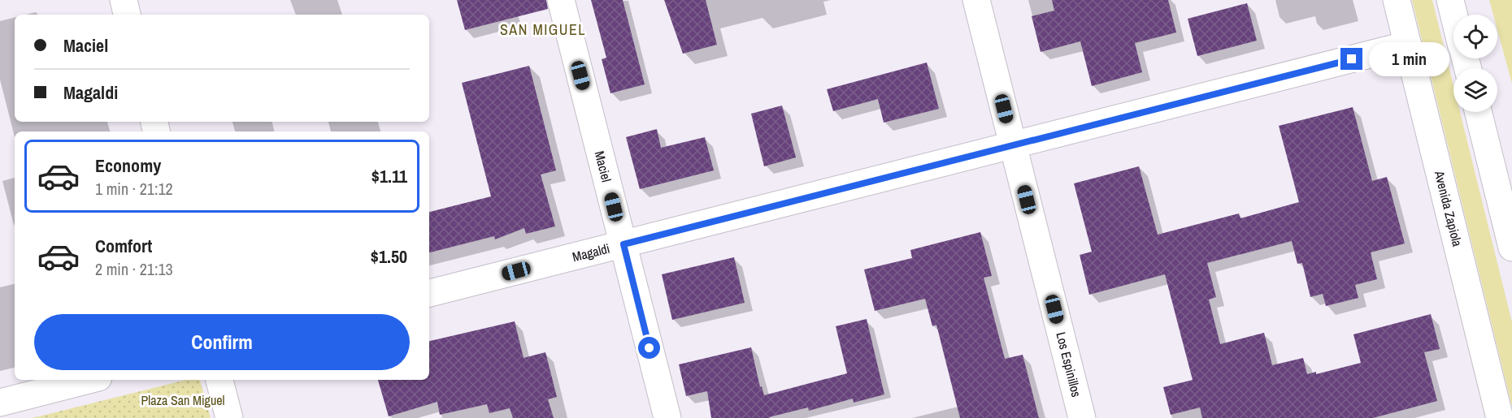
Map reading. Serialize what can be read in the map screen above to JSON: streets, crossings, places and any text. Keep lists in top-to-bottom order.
{
  "streets": {
    "street": [
      "Maciel",
      "Avenida Zapiola",
      "Magaldi",
      "Los Espinillos"
    ]
  },
  "crossings": [
    ["Maciel", "Magaldi"],
    ["Avenida Zapiola", "Magaldi"],
    ["Magaldi", "Los Espinillos"]
  ],
  "districts": ["SAN MIGUEL"],
  "parks": ["Plaza San Miguel"],
  "page": {
    "banner": ["Maciel", "Magaldi"],
    "bubble": "1 min",
    "list": [
      {
        "name": "Economy",
        "note": "1 min · 21:12",
        "value": "$1.11"
      },
      {
        "name": "Comfort",
        "note": "2 min · 21:13",
        "value": "$1.50"
      }
    ],
    "buttons": "Confirm"
  }
}
